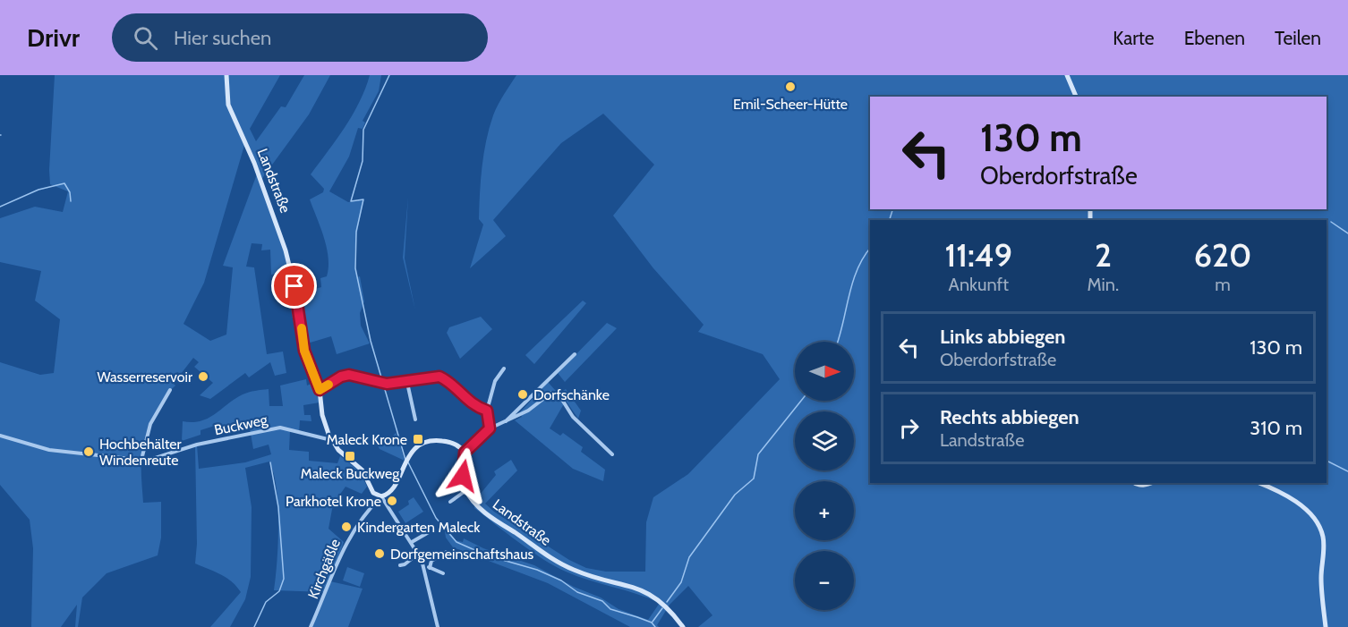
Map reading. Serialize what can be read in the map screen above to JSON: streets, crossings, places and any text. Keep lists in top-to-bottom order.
{
  "streets": {
    "street": ["Landstraße", "Buckweg", "Kirchgäßle"]
  },
  "crossings": [
    ["Landstraße", "Buckweg"],
    ["Landstraße", "Kirchgäßle"]
  ],
  "places": {
    "other": [
      "Emil-Scheer-Hütte",
      "Wasserreservoir",
      "Dorfschänke",
      "Hochbehälter Windenreute",
      "Parkhotel Krone",
      "Kindergarten Maleck",
      "Dorfgemeinschaftshaus"
    ],
    "transit": ["Maleck Krone", "Maleck Buckweg"]
  },
  "north": "right",
  "page": {
    "header": "Drivr",
    "search": "Hier suchen",
    "nav": ["Karte", "Ebenen", "Teilen"],
    "turn": ["130 m", "Oberdorfstraße"],
    "eta": [
      "11:49",
      "Ankunft",
      "2",
      "Min.",
      "620",
      "m"
    ],
    "list": [
      {
        "name": "Links abbiegen",
        "note": "Oberdorfstraße",
        "value": "130 m"
      },
      {
        "name": "Rechts abbiegen",
        "note": "Landstraße",
        "value": "310 m"
      }
    ],
    "map_buttons": ["+", "−"]
  }
}
